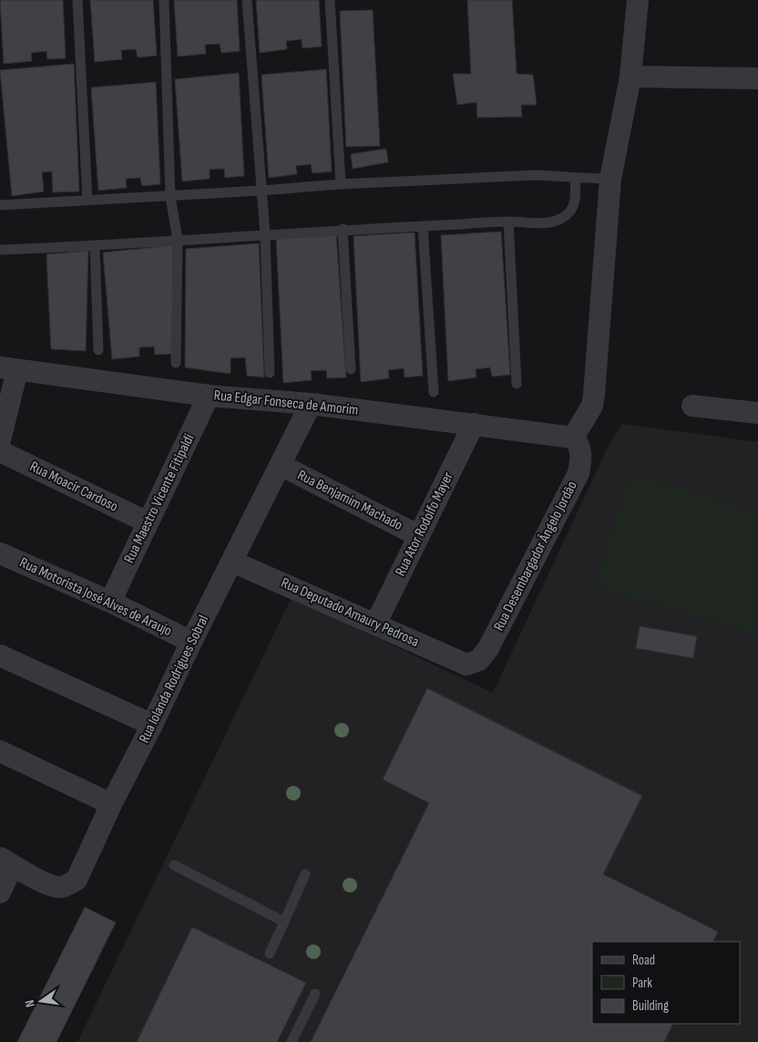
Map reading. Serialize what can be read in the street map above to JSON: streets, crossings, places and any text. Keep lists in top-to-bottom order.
{
  "streets": {
    "street": [
      "Rua Edgar Fonseca de Amorim",
      "Rua Moacir Cardoso",
      "Rua Maestro Vicente Fitipaldi",
      "Rua Benjamim Machado",
      "Rua Ator Rodolfo Mayer",
      "Rua Desembargador Ângelo Jordão",
      "Rua Motorista José Alves de Araujo",
      "Rua Deputado Amaury Pedrosa",
      "Rua Iolanda Rodrigues Sobral"
    ]
  },
  "crossings": [
    ["Rua Edgar Fonseca de Amorim", "Rua Maestro Vicente Fitipaldi"],
    ["Rua Edgar Fonseca de Amorim", "Rua Ator Rodolfo Mayer"],
    ["Rua Edgar Fonseca de Amorim", "Rua Desembargador Ângelo Jordão"],
    ["Rua Edgar Fonseca de Amorim", "Rua Iolanda Rodrigues Sobral"],
    ["Rua Moacir Cardoso", "Rua Maestro Vicente Fitipaldi"],
    ["Rua Maestro Vicente Fitipaldi", "Rua Motorista José Alves de Araujo"],
    ["Rua Benjamim Machado", "Rua Ator Rodolfo Mayer"],
    ["Rua Benjamim Machado", "Rua Iolanda Rodrigues Sobral"],
    ["Rua Ator Rodolfo Mayer", "Rua Deputado Amaury Pedrosa"],
    ["Rua Desembargador Ângelo Jordão", "Rua Deputado Amaury Pedrosa"],
    ["Rua Motorista José Alves de Araujo", "Rua Iolanda Rodrigues Sobral"],
    ["Rua Deputado Amaury Pedrosa", "Rua Iolanda Rodrigues Sobral"]
  ],
  "legend": ["Road", "Park", "Building"],
  "north": "left"
}
